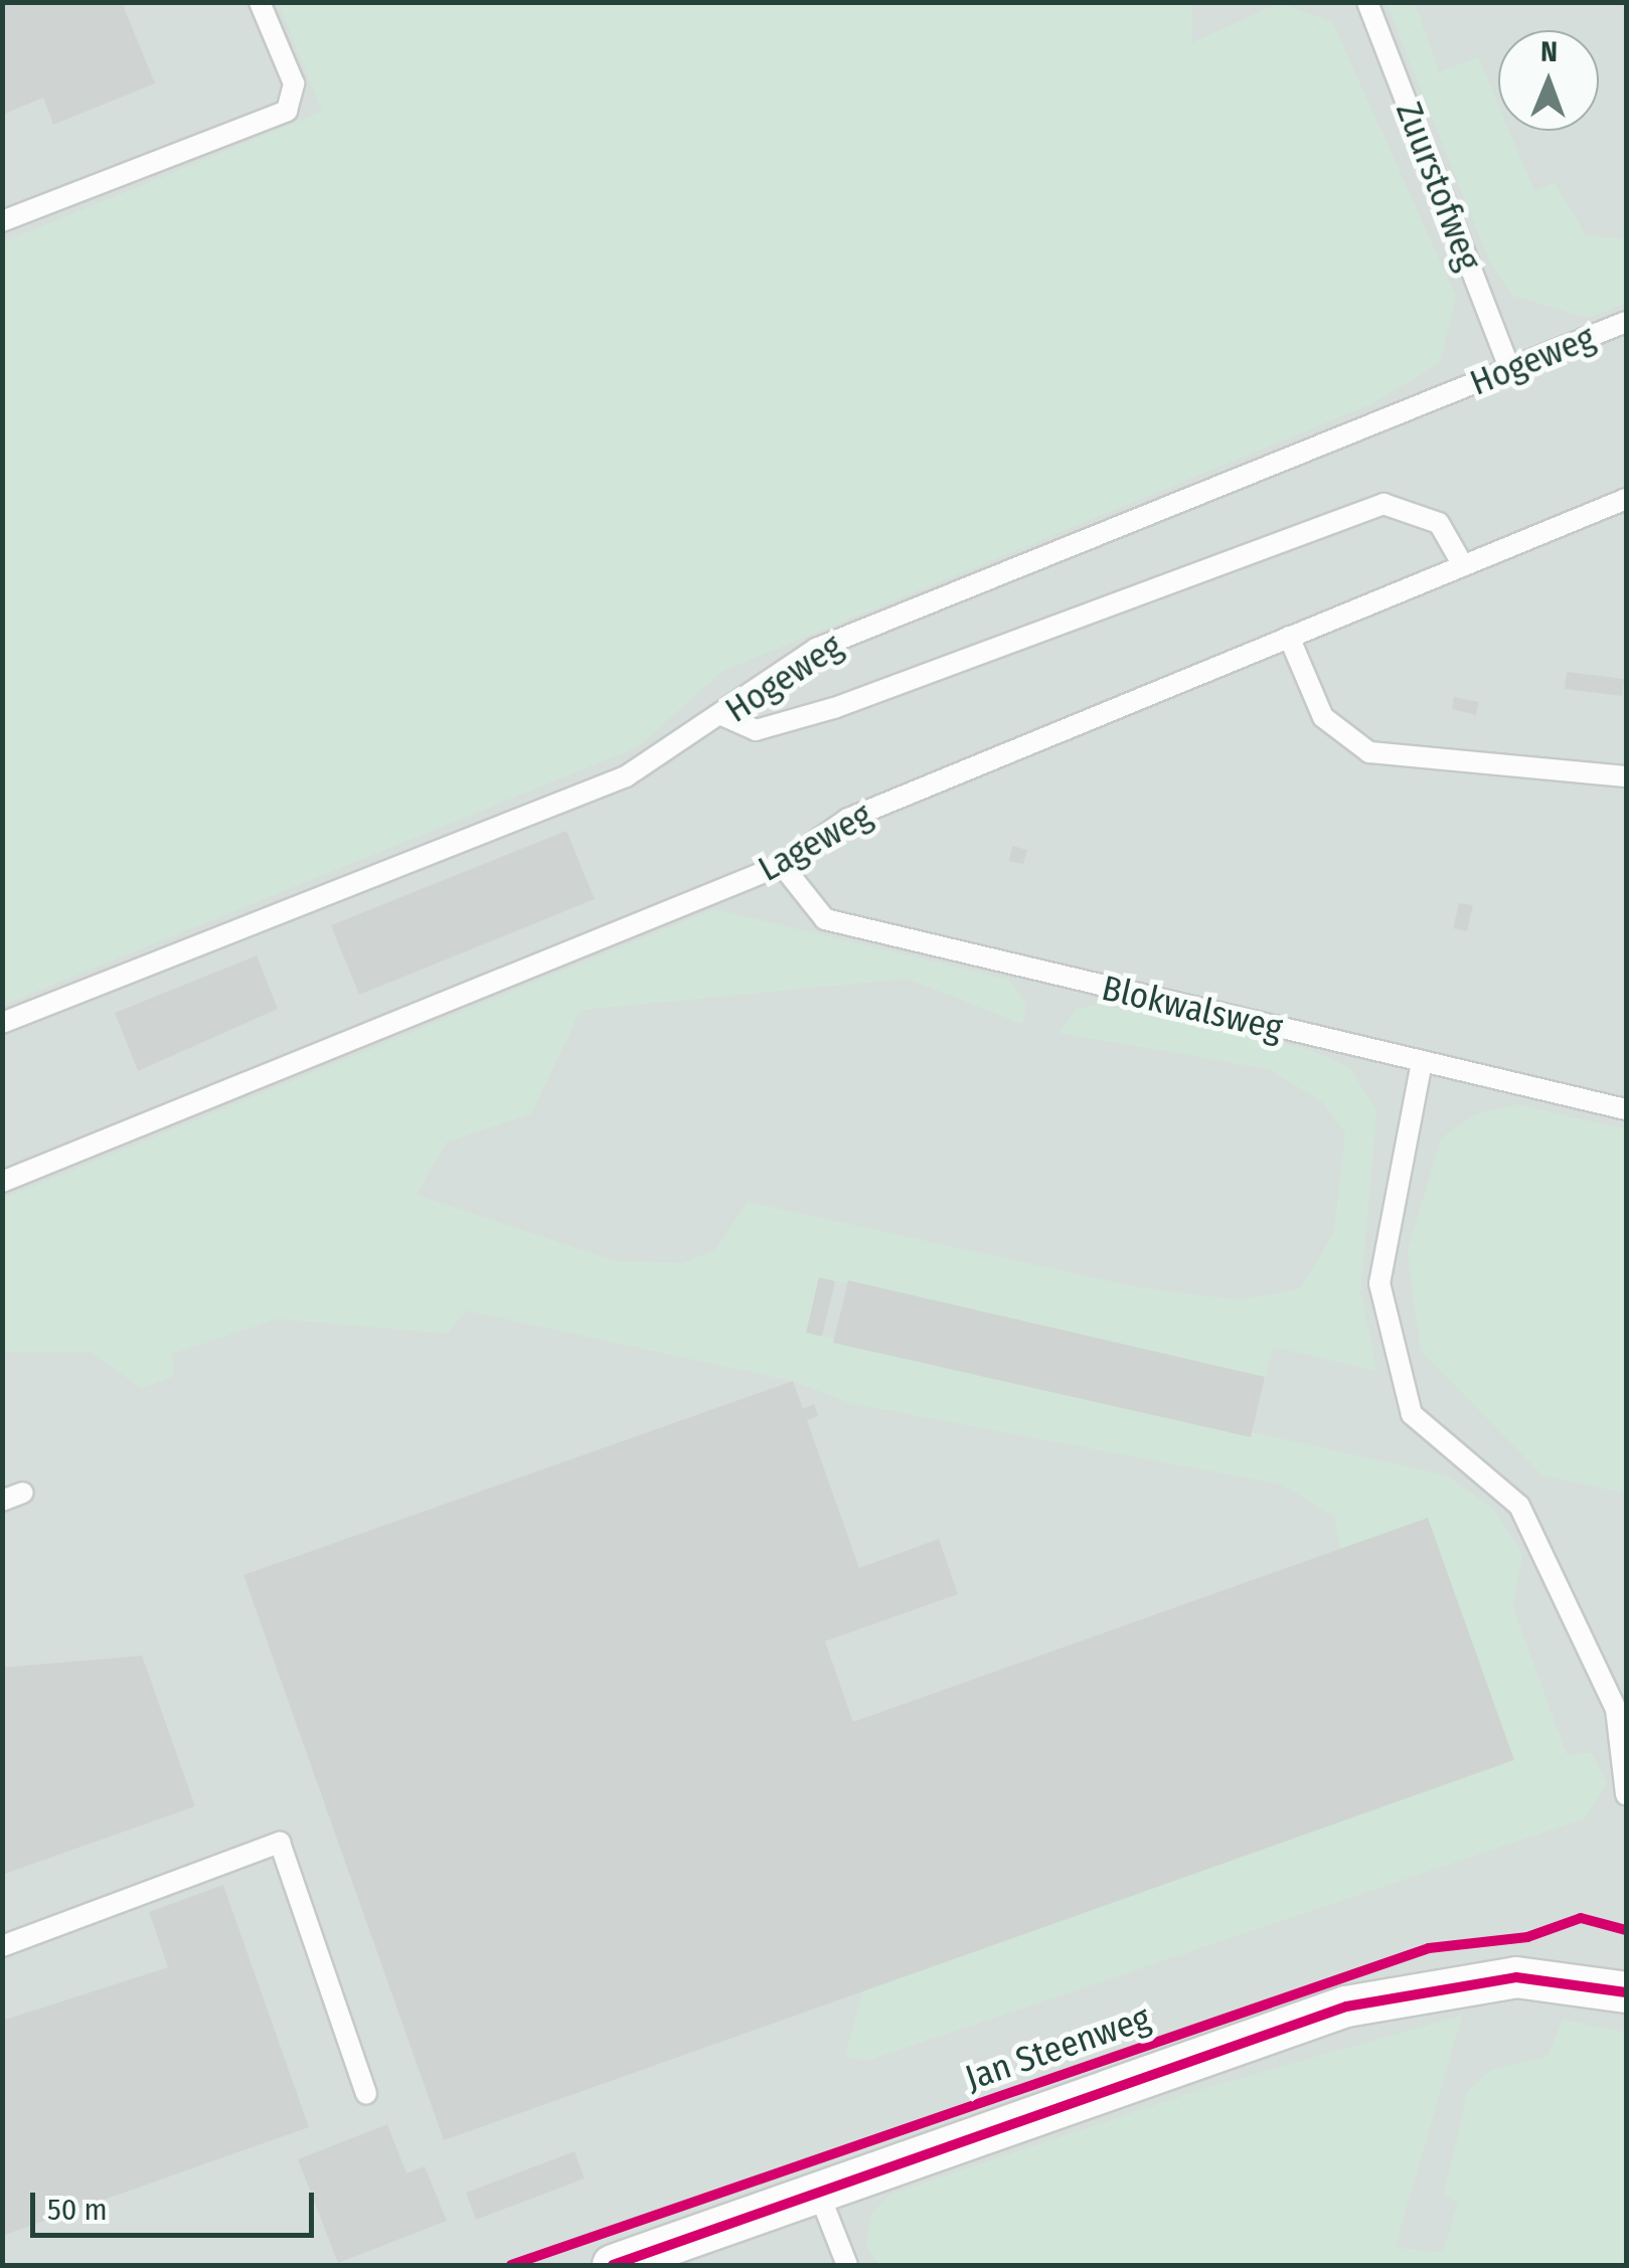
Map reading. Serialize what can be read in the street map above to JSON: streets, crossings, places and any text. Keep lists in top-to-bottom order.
{
  "streets": {
    "street": ["Jan Steenweg"],
    "lane": [
      "Zuurstofweg",
      "Hogeweg",
      "Lageweg",
      "Blokwalsweg"
    ]
  },
  "crossings": [
    ["Zuurstofweg", "Hogeweg"],
    ["Lageweg", "Blokwalsweg"]
  ],
  "scale_bar": "50 m",
  "north": "top"
}
